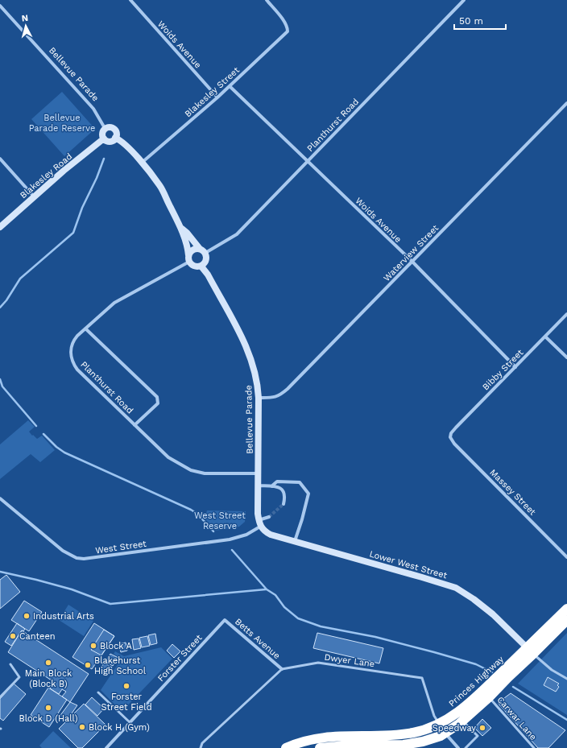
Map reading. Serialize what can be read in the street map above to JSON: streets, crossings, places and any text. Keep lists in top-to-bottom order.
{
  "streets": {
    "highway": ["Princes Highway"],
    "street": [
      "Woids Avenue",
      "Bellevue Parade",
      "Blakesley Street",
      "Planthurst Road",
      "Blakesley Road",
      "Waterview Street",
      "Bibby Street",
      "Massey Street",
      "West Street",
      "Lower West Street",
      "Betts Avenue",
      "Forster Street"
    ],
    "lane": ["Dwyer Lane", "Carwar Lane"]
  },
  "crossings": [
    ["Woids Avenue", "Blakesley Street"],
    ["Woids Avenue", "Planthurst Road"],
    ["Woids Avenue", "Waterview Street"],
    ["Woids Avenue", "Bibby Street"],
    ["Bellevue Parade", "Planthurst Road"],
    ["Bellevue Parade", "Blakesley Road"],
    ["Bellevue Parade", "Waterview Street"],
    ["Bellevue Parade", "West Street"],
    ["Bellevue Parade", "Lower West Street"],
    ["Bibby Street", "Massey Street"],
    ["West Street", "Lower West Street"],
    ["Lower West Street", "Princes Highway"],
    ["Betts Avenue", "Forster Street"],
    ["Betts Avenue", "Dwyer Lane"],
    ["Dwyer Lane", "Princes Highway"],
    ["Princes Highway", "Carwar Lane"]
  ],
  "parks": ["Bellevue Parade Reserve", "West Street Reserve"],
  "places": [
    "Industrial Arts",
    "Canteen",
    "Block A",
    "Main Block (Block B)",
    "Blakehurst High School",
    "Forster Street Field",
    "Block D (Hall)",
    "Block H (Gym)",
    "Speedway"
  ],
  "scale_bar": "50 m",
  "north": "top"
}
